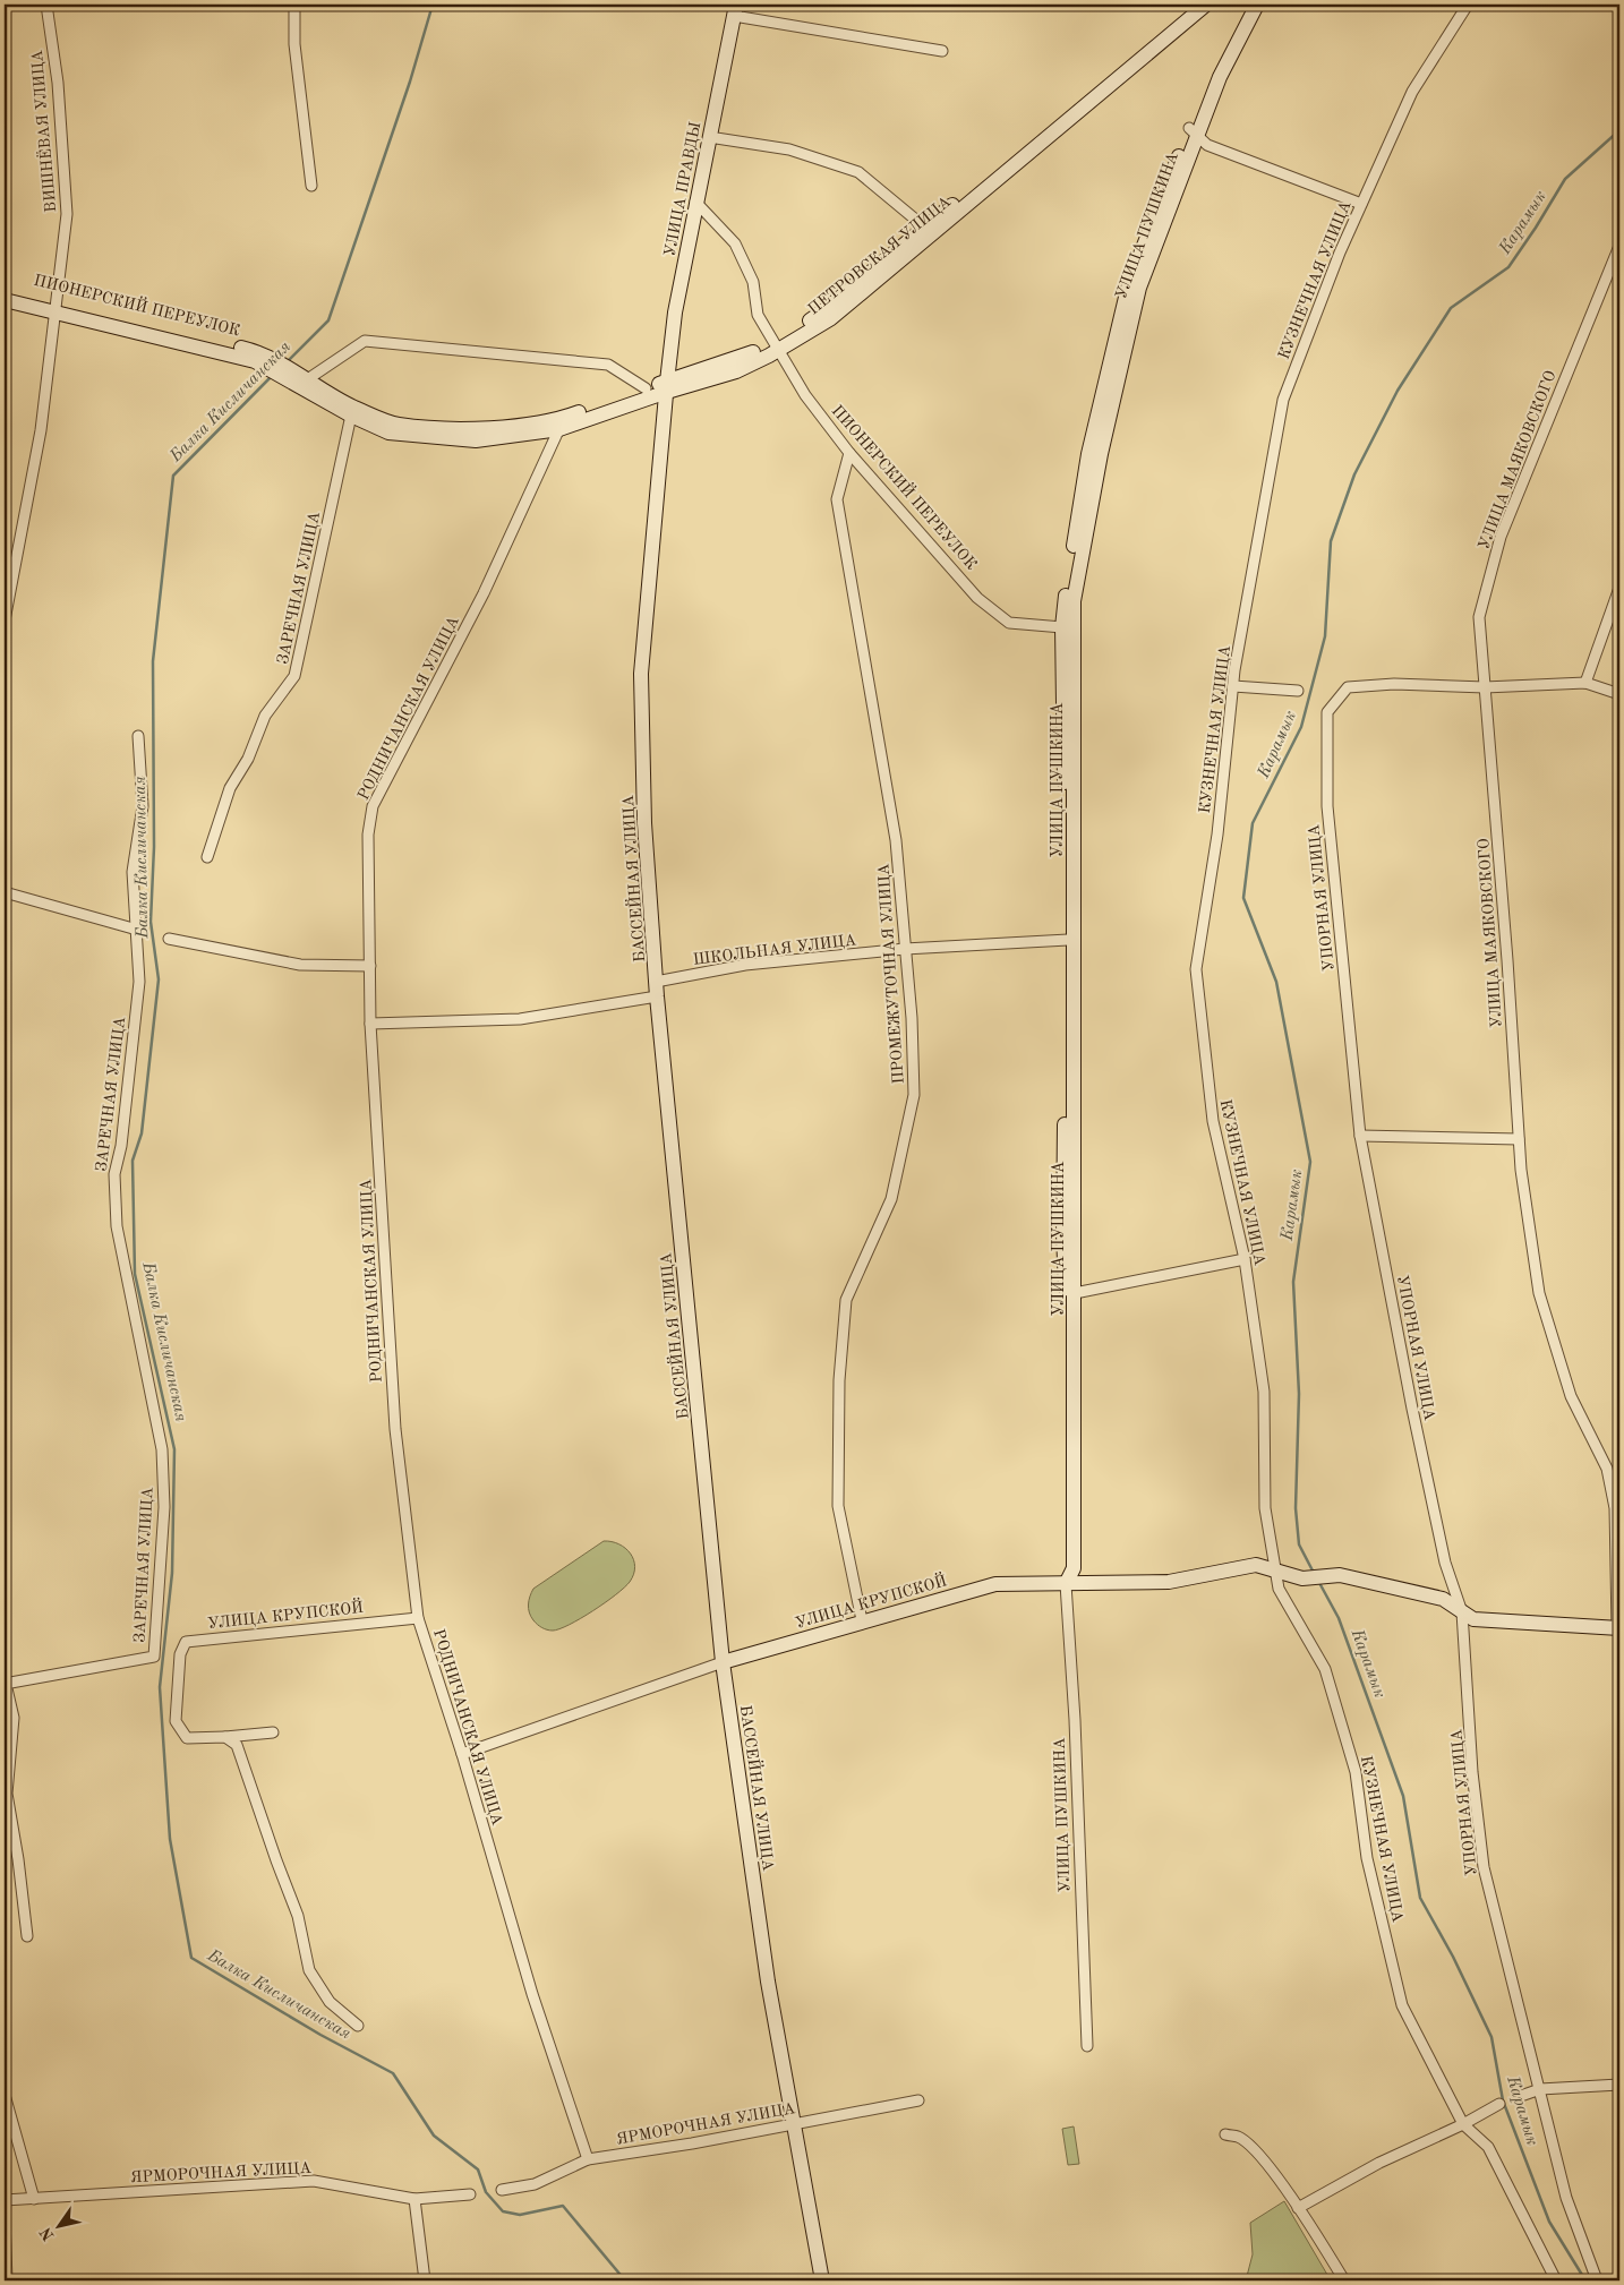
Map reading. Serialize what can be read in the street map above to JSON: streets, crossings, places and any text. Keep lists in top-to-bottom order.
{
  "streets": {
    "street": [
      "ВИШНЁВАЯ УЛИЦА",
      "УЛИЦА ПРАВДЫ",
      "УЛИЦА ПУШКИНА",
      "ПЕТРОВСКАЯ УЛИЦА",
      "КУЗНЕЧНАЯ УЛИЦА",
      "ПИОНЕРСКИЙ ПЕРЕУЛОК",
      "УЛИЦА МАЯКОВСКОГО",
      "ЗАРЕЧНАЯ УЛИЦА",
      "РОДНИЧАНСКАЯ УЛИЦА",
      "БАССЕЙНАЯ УЛИЦА",
      "УПОРНАЯ УЛИЦА",
      "ШКОЛЬНАЯ УЛИЦА",
      "ПРОМЕЖУТОЧНАЯ УЛИЦА",
      "УЛИЦА КРУПСКОЙ",
      "ЯРМОРОЧНАЯ УЛИЦА"
    ]
  },
  "crossings": [
    ["ВИШНЁВАЯ УЛИЦА", "ПИОНЕРСКИЙ ПЕРЕУЛОК"],
    ["УЛИЦА ПРАВДЫ", "ПИОНЕРСКИЙ ПЕРЕУЛОК"],
    ["УЛИЦА ПРАВДЫ", "БАССЕЙНАЯ УЛИЦА"],
    ["УЛИЦА ПУШКИНА", "ПИОНЕРСКИЙ ПЕРЕУЛОК"],
    ["УЛИЦА ПУШКИНА", "ШКОЛЬНАЯ УЛИЦА"],
    ["УЛИЦА ПУШКИНА", "УЛИЦА КРУПСКОЙ"],
    ["ПЕТРОВСКАЯ УЛИЦА", "ПИОНЕРСКИЙ ПЕРЕУЛОК"],
    ["КУЗНЕЧНАЯ УЛИЦА", "УЛИЦА КРУПСКОЙ"],
    ["ПИОНЕРСКИЙ ПЕРЕУЛОК", "ПРОМЕЖУТОЧНАЯ УЛИЦА"],
    ["УЛИЦА МАЯКОВСКОГО", "УПОРНАЯ УЛИЦА"],
    ["РОДНИЧАНСКАЯ УЛИЦА", "УЛИЦА КРУПСКОЙ"],
    ["РОДНИЧАНСКАЯ УЛИЦА", "ЯРМОРОЧНАЯ УЛИЦА"],
    ["БАССЕЙНАЯ УЛИЦА", "ШКОЛЬНАЯ УЛИЦА"],
    ["БАССЕЙНАЯ УЛИЦА", "УЛИЦА КРУПСКОЙ"],
    ["БАССЕЙНАЯ УЛИЦА", "ЯРМОРОЧНАЯ УЛИЦА"],
    ["УПОРНАЯ УЛИЦА", "УЛИЦА КРУПСКОЙ"],
    ["ШКОЛЬНАЯ УЛИЦА", "ПРОМЕЖУТОЧНАЯ УЛИЦА"],
    ["ПРОМЕЖУТОЧНАЯ УЛИЦА", "УЛИЦА КРУПСКОЙ"]
  ],
  "water": ["Карамык", "Балка Кисличанская"],
  "north": "bottom left"
}
